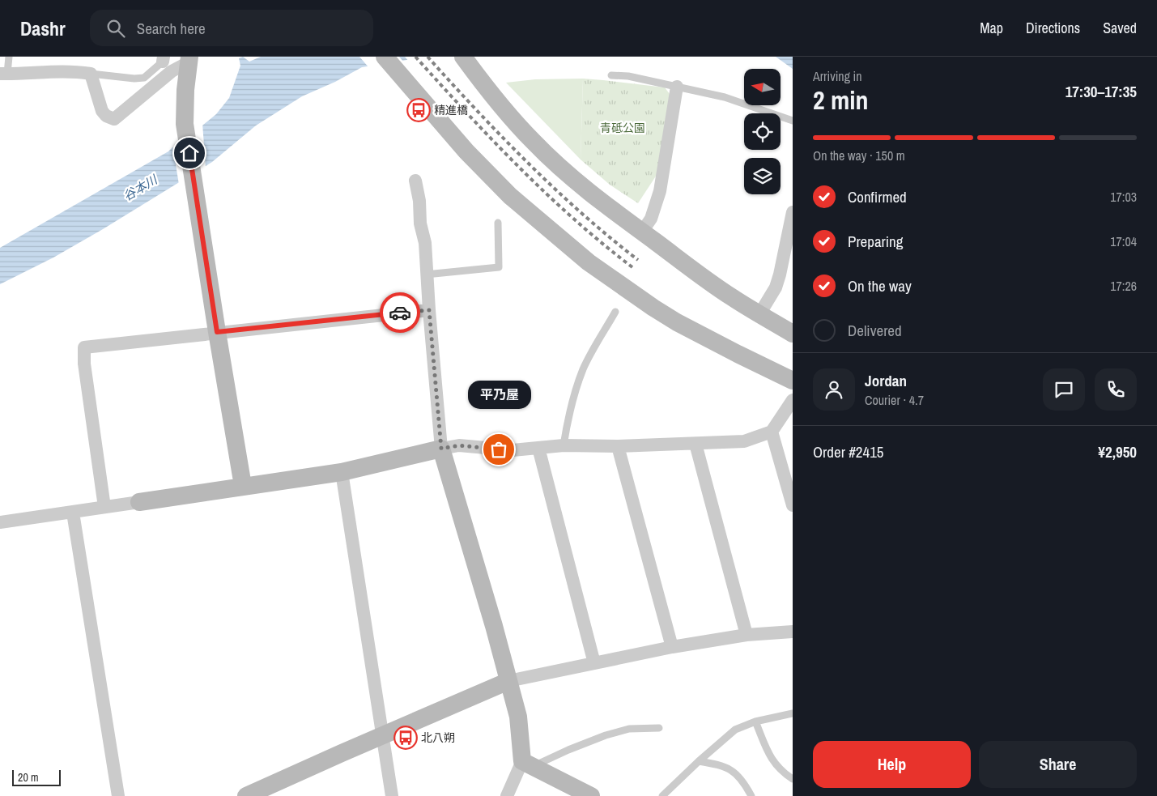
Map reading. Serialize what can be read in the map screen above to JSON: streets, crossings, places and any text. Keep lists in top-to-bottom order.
{
  "water": ["谷本川"],
  "parks": ["青砥公園"],
  "places": {
    "bus stop": ["精進橋", "北八朔"],
    "other": ["平乃屋"]
  },
  "scale_bar": "20 m",
  "north": "left",
  "page": {
    "header": "Dashr",
    "search": "Search here",
    "nav": ["Map", "Directions", "Saved"],
    "heading": ["2 min", "Arriving in", "17:30–17:35"],
    "panel": [
      "Jordan",
      "Courier · 4.7",
      "Order #2415",
      "¥2,950"
    ],
    "bar": "On the way · 150 m",
    "list": [
      ["Confirmed", "17:03"],
      ["Preparing", "17:04"],
      ["On the way", "17:26"],
      "Delivered"
    ],
    "bubble": "平乃屋",
    "buttons": ["Help", "Share"],
    "scale": "20 m"
  }
}
